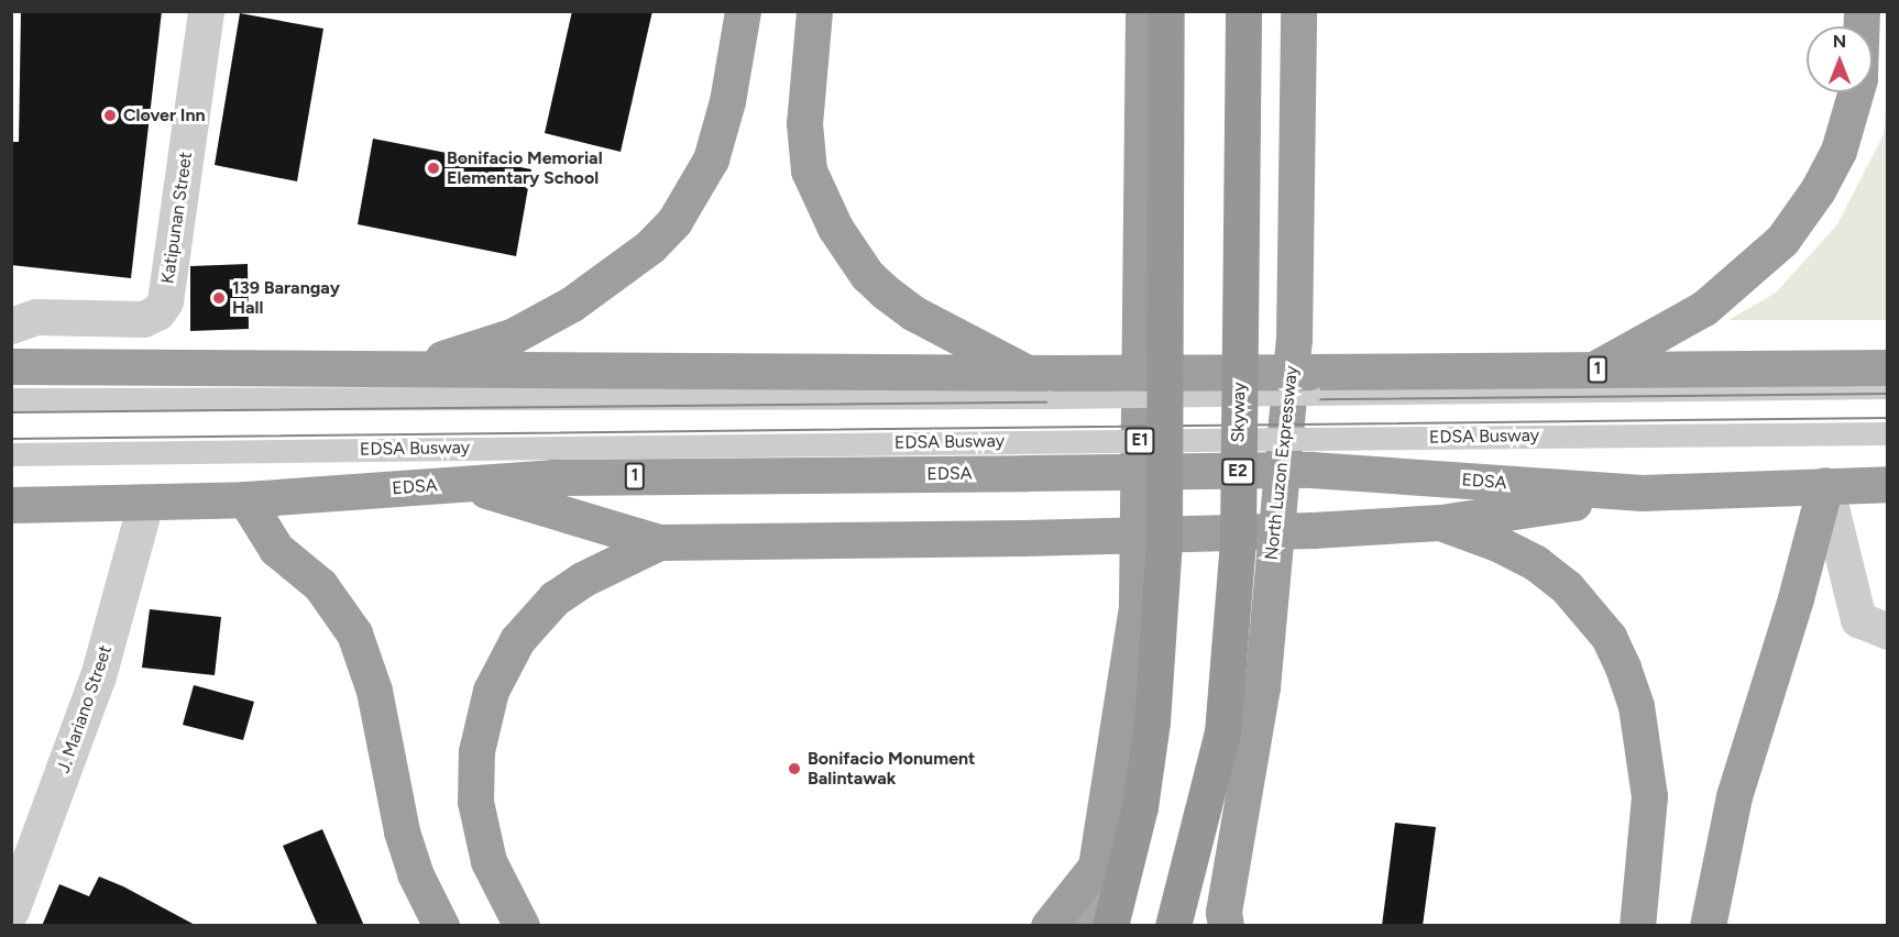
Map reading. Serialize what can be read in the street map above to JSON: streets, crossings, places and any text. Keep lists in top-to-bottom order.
{
  "streets": {
    "highway": [
      "1",
      "Skyway",
      "E1",
      "North Luzon Expressway",
      "E2",
      "EDSA"
    ],
    "street": ["Katipunan Street", "J. Mariano Street"],
    "lane": ["EDSA Busway"]
  },
  "crossings": [
    ["EDSA Busway", "EDSA"]
  ],
  "places": [
    "Clover Inn",
    "Bonifacio Memorial Elementary School",
    "139 Barangay Hall",
    "Bonifacio Monument Balintawak"
  ],
  "north": "top"
}
